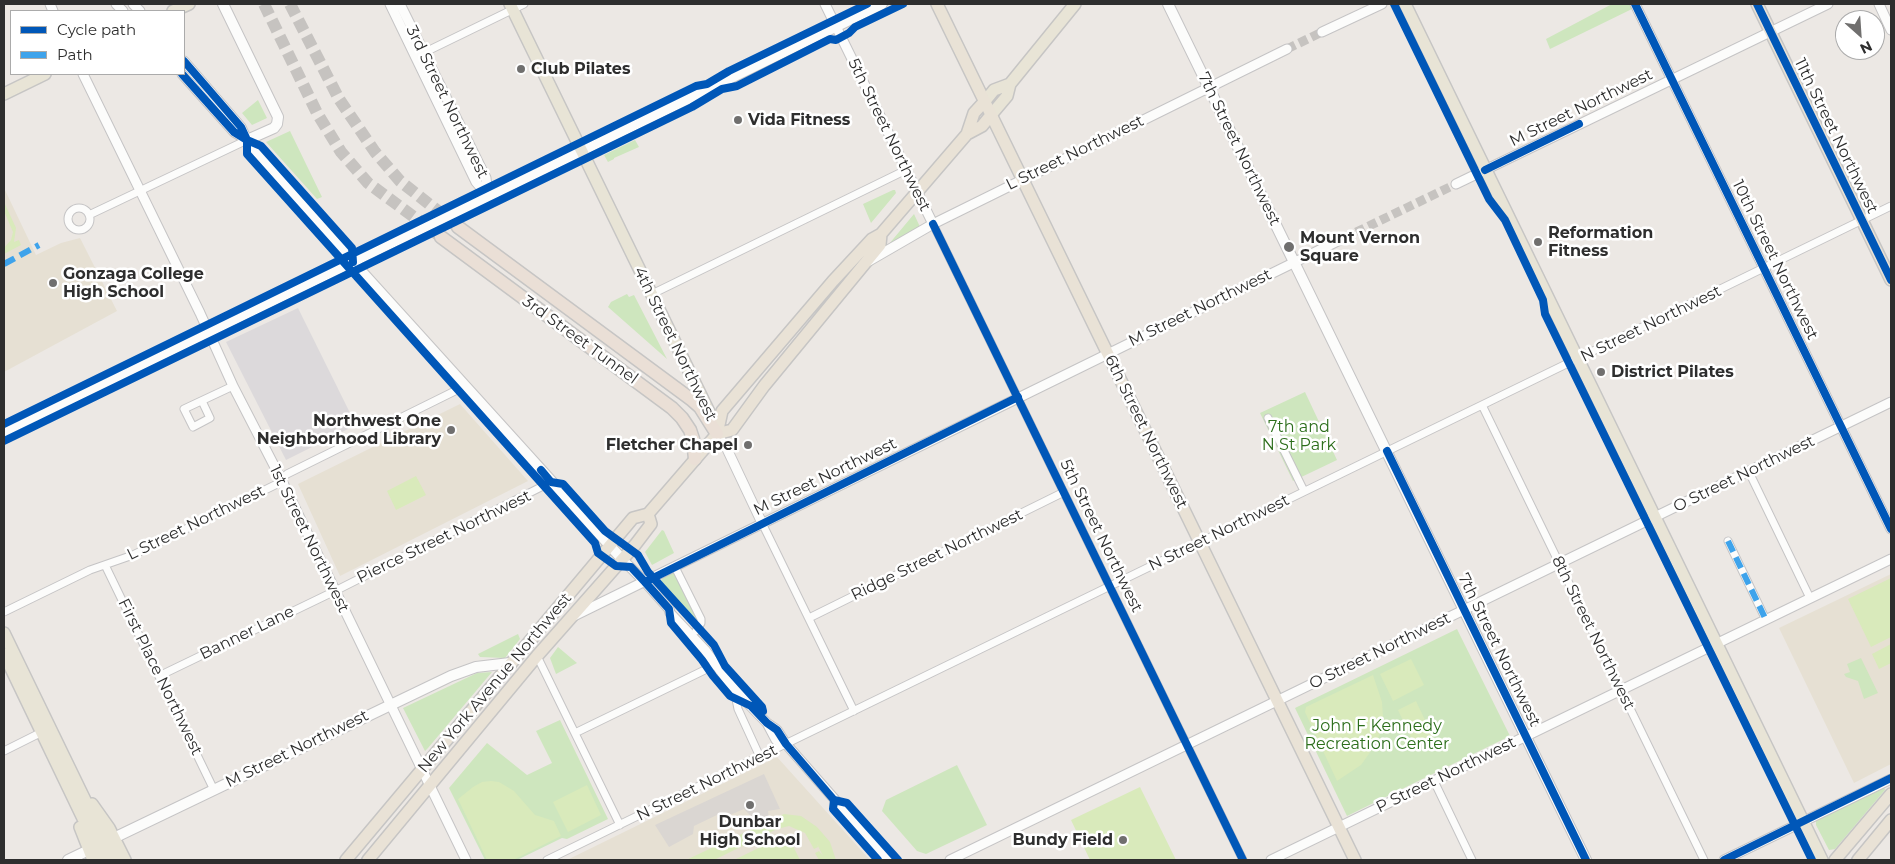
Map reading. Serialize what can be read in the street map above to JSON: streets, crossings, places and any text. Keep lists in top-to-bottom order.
{
  "streets": {
    "highway": [
      "11th Street Northwest",
      "3rd Street Tunnel",
      "6th Street Northwest",
      "New York Avenue Northwest"
    ],
    "main road": ["M Street Northwest", "7th Street Northwest", "4th Street Northwest"],
    "street": [
      "3rd Street Northwest",
      "5th Street Northwest",
      "L Street Northwest",
      "10th Street Northwest",
      "N Street Northwest",
      "O Street Northwest",
      "Pierce Street Northwest",
      "1st Street Northwest",
      "Ridge Street Northwest",
      "Banner Lane",
      "8th Street Northwest",
      "First Place Northwest",
      "P Street Northwest"
    ]
  },
  "crossings": [
    ["M Street Northwest", "5th Street Northwest"],
    ["M Street Northwest", "11th Street Northwest"],
    ["M Street Northwest", "7th Street Northwest"],
    ["M Street Northwest", "10th Street Northwest"],
    ["M Street Northwest", "4th Street Northwest"],
    ["M Street Northwest", "6th Street Northwest"],
    ["M Street Northwest", "1st Street Northwest"],
    ["M Street Northwest", "First Place Northwest"],
    ["M Street Northwest", "New York Avenue Northwest"],
    ["5th Street Northwest", "L Street Northwest"],
    ["5th Street Northwest", "N Street Northwest"],
    ["5th Street Northwest", "O Street Northwest"],
    ["5th Street Northwest", "Ridge Street Northwest"],
    ["5th Street Northwest", "New York Avenue Northwest"],
    ["11th Street Northwest", "N Street Northwest"],
    ["7th Street Northwest", "L Street Northwest"],
    ["7th Street Northwest", "N Street Northwest"],
    ["7th Street Northwest", "O Street Northwest"],
    ["7th Street Northwest", "P Street Northwest"],
    ["L Street Northwest", "6th Street Northwest"],
    ["L Street Northwest", "1st Street Northwest"],
    ["L Street Northwest", "First Place Northwest"],
    ["L Street Northwest", "New York Avenue Northwest"],
    ["10th Street Northwest", "N Street Northwest"],
    ["10th Street Northwest", "O Street Northwest"],
    ["N Street Northwest", "4th Street Northwest"],
    ["N Street Northwest", "6th Street Northwest"],
    ["N Street Northwest", "8th Street Northwest"],
    ["3rd Street Tunnel", "4th Street Northwest"],
    ["3rd Street Tunnel", "New York Avenue Northwest"],
    ["4th Street Northwest", "Ridge Street Northwest"],
    ["4th Street Northwest", "New York Avenue Northwest"],
    ["6th Street Northwest", "O Street Northwest"],
    ["6th Street Northwest", "New York Avenue Northwest"],
    ["6th Street Northwest", "P Street Northwest"],
    ["O Street Northwest", "8th Street Northwest"],
    ["Pierce Street Northwest", "1st Street Northwest"],
    ["Pierce Street Northwest", "Banner Lane"],
    ["1st Street Northwest", "Banner Lane"],
    ["1st Street Northwest", "New York Avenue Northwest"],
    ["Banner Lane", "First Place Northwest"],
    ["8th Street Northwest", "P Street Northwest"]
  ],
  "parks": ["7th and N St Park", "John F Kennedy Recreation Center"],
  "places": [
    "Club Pilates",
    "Vida Fitness",
    "Reformation Fitness",
    "Mount Vernon Square",
    "Gonzaga College High School",
    "District Pilates",
    "Northwest One Neighborhood Library",
    "Fletcher Chapel",
    "Dunbar High School",
    "Bundy Field"
  ],
  "legend": ["Cycle path", "Path"],
  "north": "bottom right"
}
